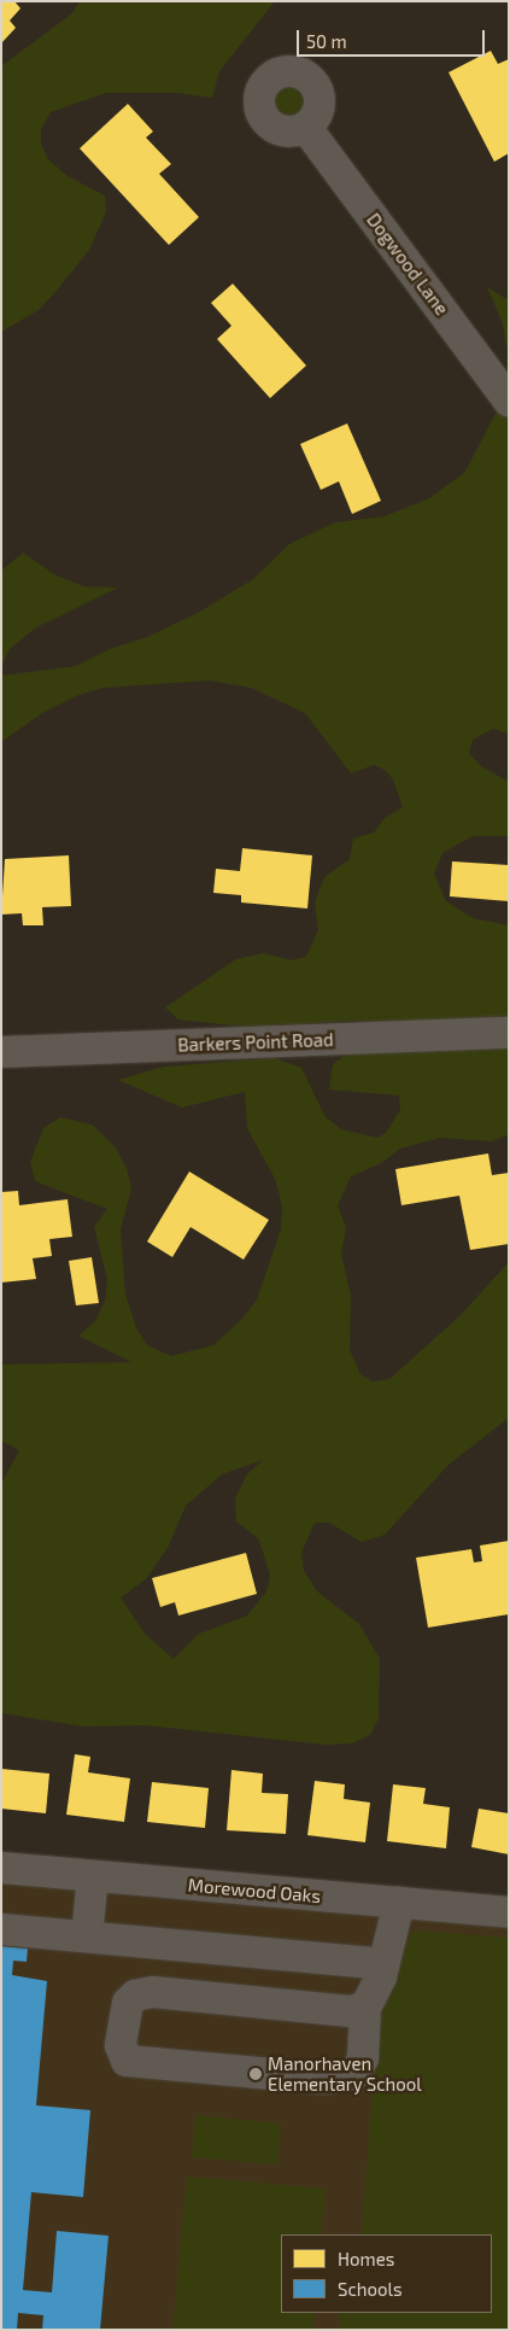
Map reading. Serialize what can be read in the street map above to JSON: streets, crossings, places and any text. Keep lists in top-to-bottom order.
{
  "streets": {
    "street": ["Dogwood Lane", "Barkers Point Road", "Morewood Oaks"]
  },
  "places": ["Manorhaven Elementary School"],
  "legend": ["Homes", "Schools"],
  "scale_bar": "50 m"
}
